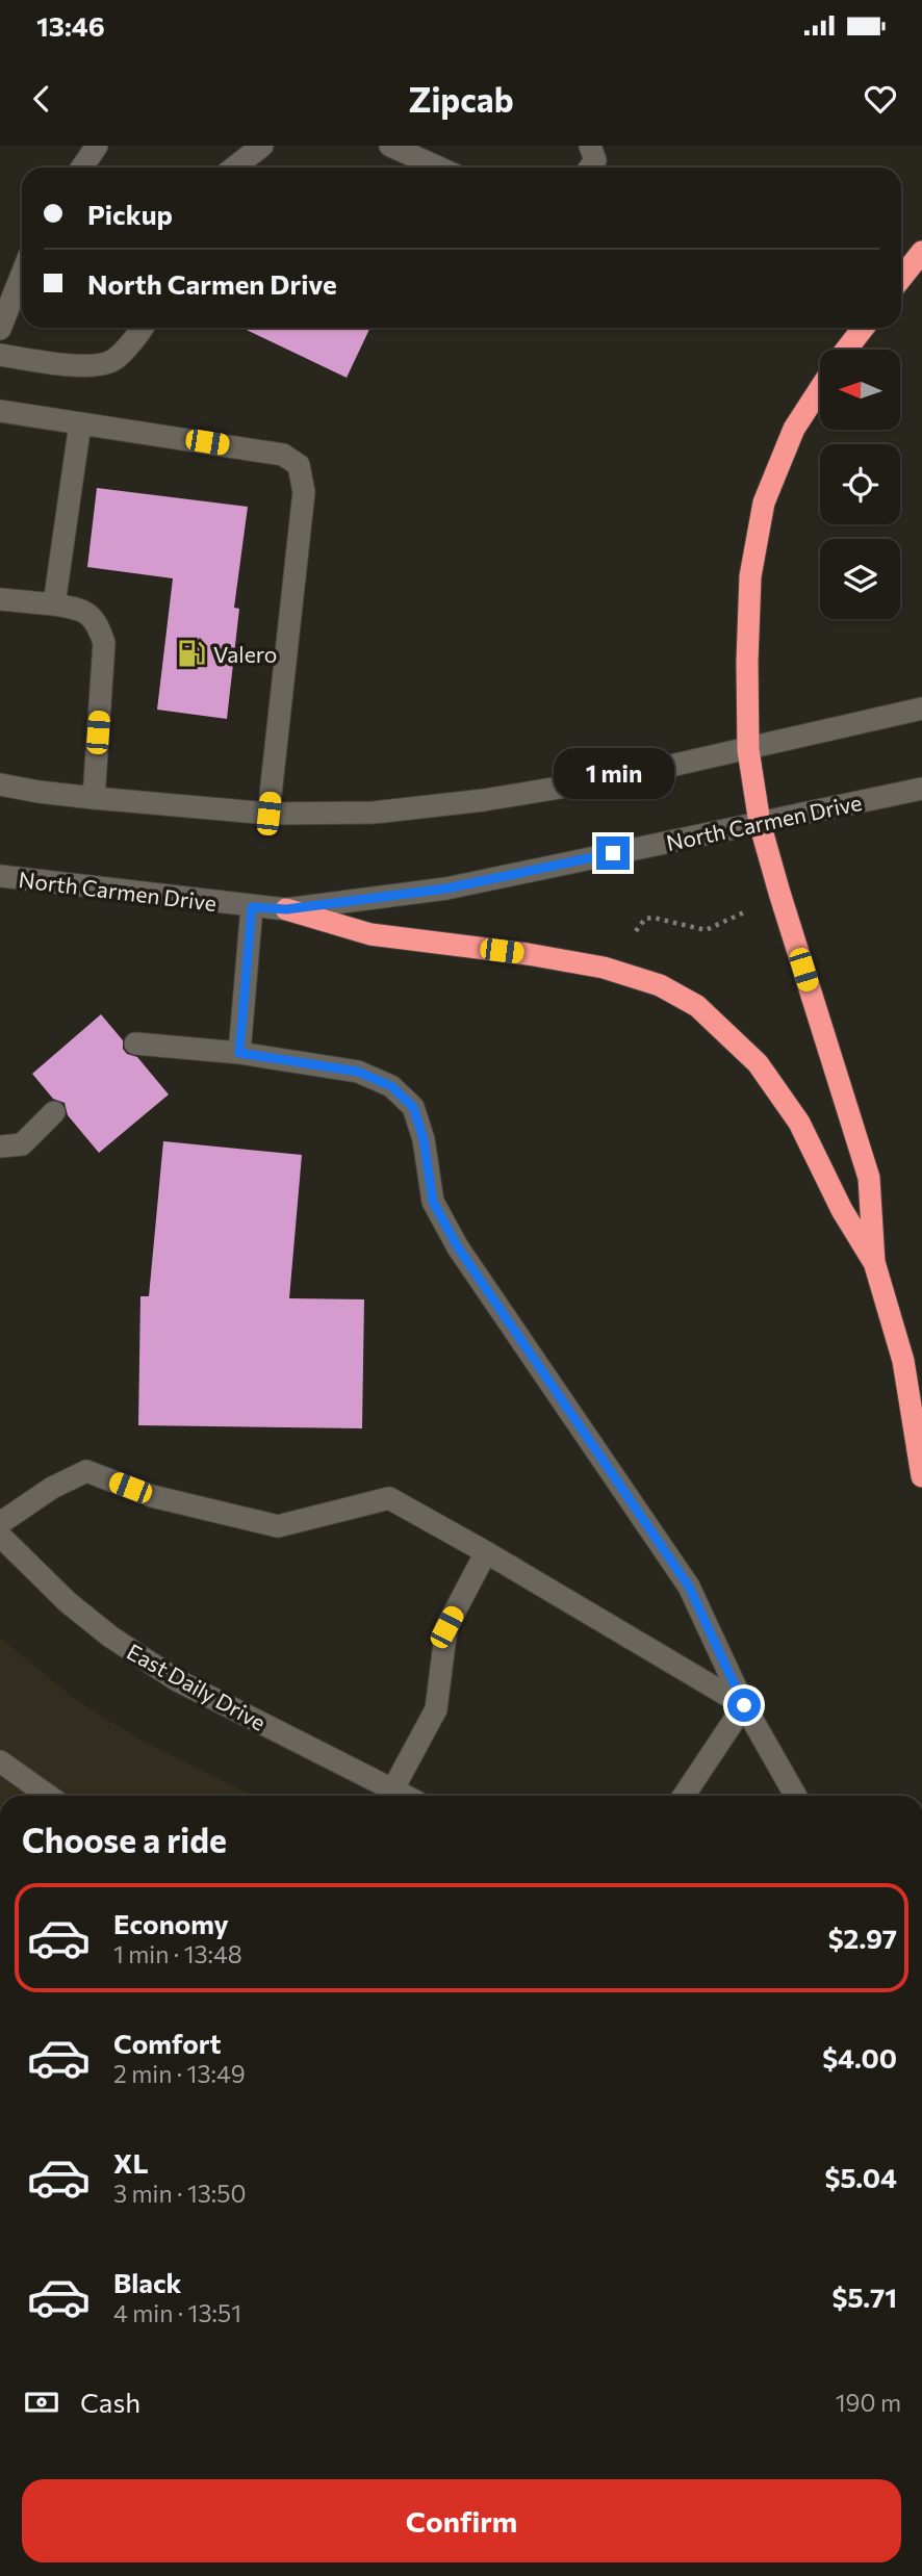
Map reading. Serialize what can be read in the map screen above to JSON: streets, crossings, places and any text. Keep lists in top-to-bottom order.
{
  "streets": {
    "main road": ["North Carmen Drive", "East Daily Drive"]
  },
  "places": {
    "fuel station": ["Valero"]
  },
  "north": "left",
  "page": {
    "status": "13:46",
    "header": "Zipcab",
    "banner": ["Pickup", "North Carmen Drive"],
    "bubble": "1 min",
    "heading": "Choose a ride",
    "list": [
      {
        "name": "Economy",
        "note": "1 min · 13:48",
        "value": "$2.97"
      },
      {
        "name": "Comfort",
        "note": "2 min · 13:49",
        "value": "$4.00"
      },
      {
        "name": "XL",
        "note": "3 min · 13:50",
        "value": "$5.04"
      },
      {
        "name": "Black",
        "note": "4 min · 13:51",
        "value": "$5.71"
      }
    ],
    "pay": ["Cash", "190 m"],
    "buttons": "Confirm"
  }
}
